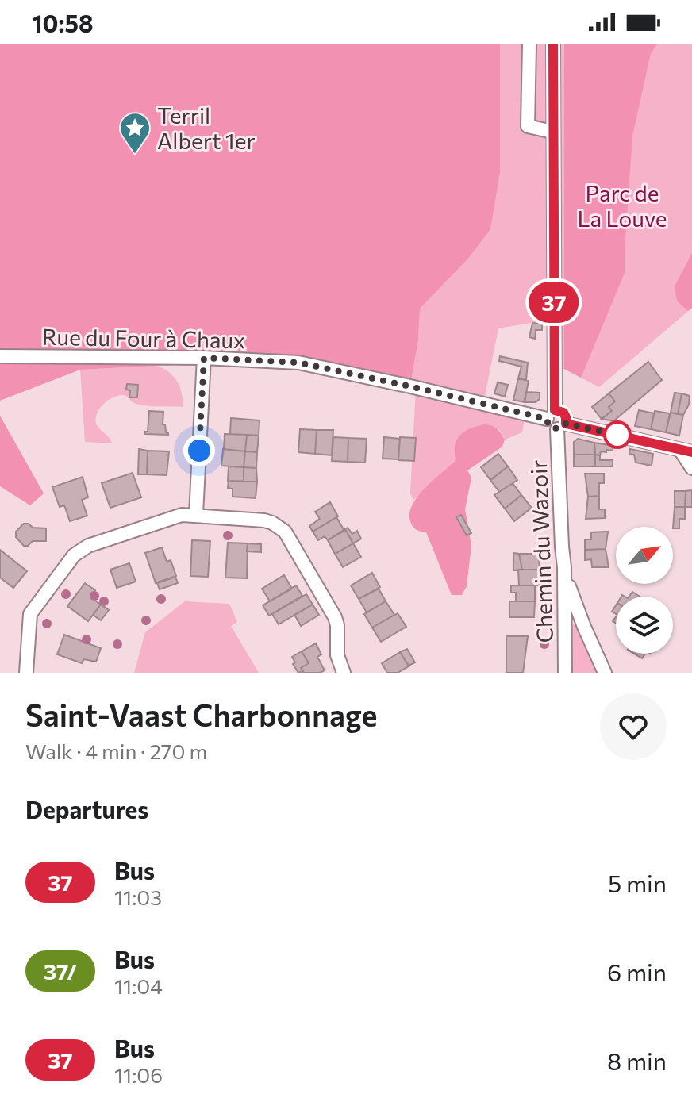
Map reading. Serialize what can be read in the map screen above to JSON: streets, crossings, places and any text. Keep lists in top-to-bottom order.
{
  "streets": {
    "street": ["Rue du Four à Chaux", "Chemin du Wazoir"]
  },
  "parks": ["Parc de La Louve"],
  "places": {
    "place": ["Terril Albert 1er"]
  },
  "lines": ["bus line 37"],
  "north": "top right",
  "page": {
    "status": "10:58",
    "on_map": "37",
    "heading": [
      ["Saint-Vaast Charbonnage", "Walk · 4 min · 270 m"],
      "Departures"
    ],
    "list": [
      {
        "mark": "37",
        "name": "Bus",
        "note": "11:03",
        "value": "5 min"
      },
      {
        "mark": "37/",
        "name": "Bus",
        "note": "11:04",
        "value": "6 min"
      },
      {
        "mark": "37",
        "name": "Bus",
        "note": "11:06",
        "value": "8 min"
      }
    ]
  }
}
